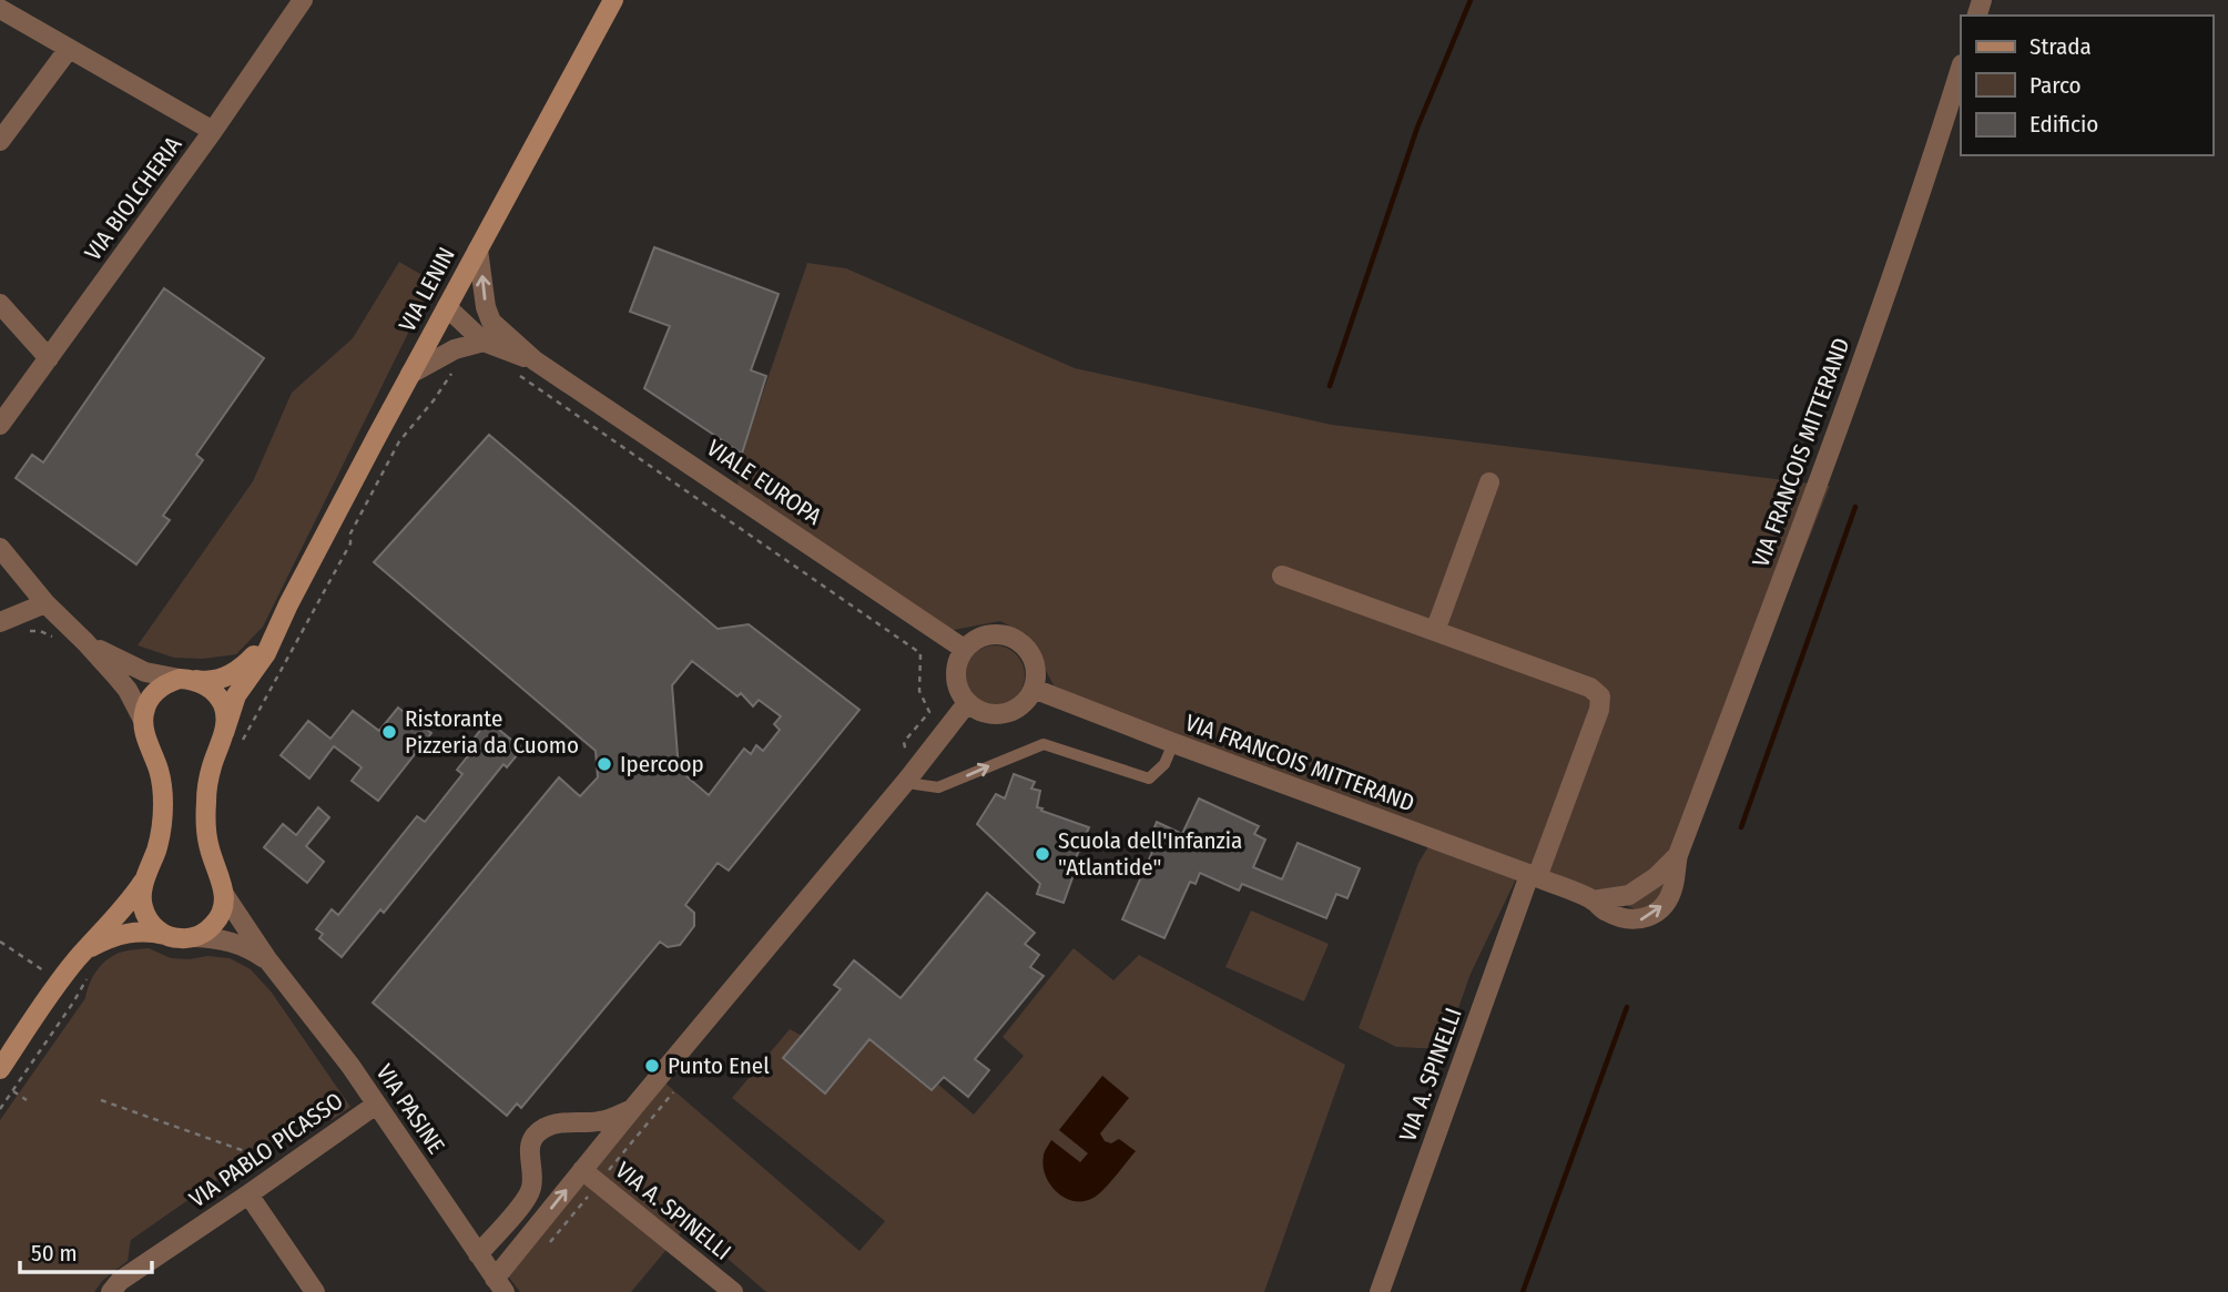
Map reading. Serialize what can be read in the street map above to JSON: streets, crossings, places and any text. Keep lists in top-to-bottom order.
{
  "streets": {
    "main road": ["VIA LENIN"],
    "street": [
      "VIA BIOLCHERIA",
      "VIA FRANCOIS MITTERAND",
      "VIALE EUROPA",
      "VIA A. SPINELLI",
      "VIA PASINE",
      "VIA PABLO PICASSO"
    ]
  },
  "crossings": [
    ["VIA LENIN", "VIA PASINE"],
    ["VIA FRANCOIS MITTERAND", "VIALE EUROPA"],
    ["VIA FRANCOIS MITTERAND", "VIA A. SPINELLI"],
    ["VIA PASINE", "VIA PABLO PICASSO"]
  ],
  "places": [
    "Ristorante Pizzeria da Cuomo",
    "Ipercoop",
    "Scuola dell'Infanzia \"Atlantide\"",
    "Punto Enel"
  ],
  "legend": ["Strada", "Parco", "Edificio"],
  "scale_bar": "50 m"
}
